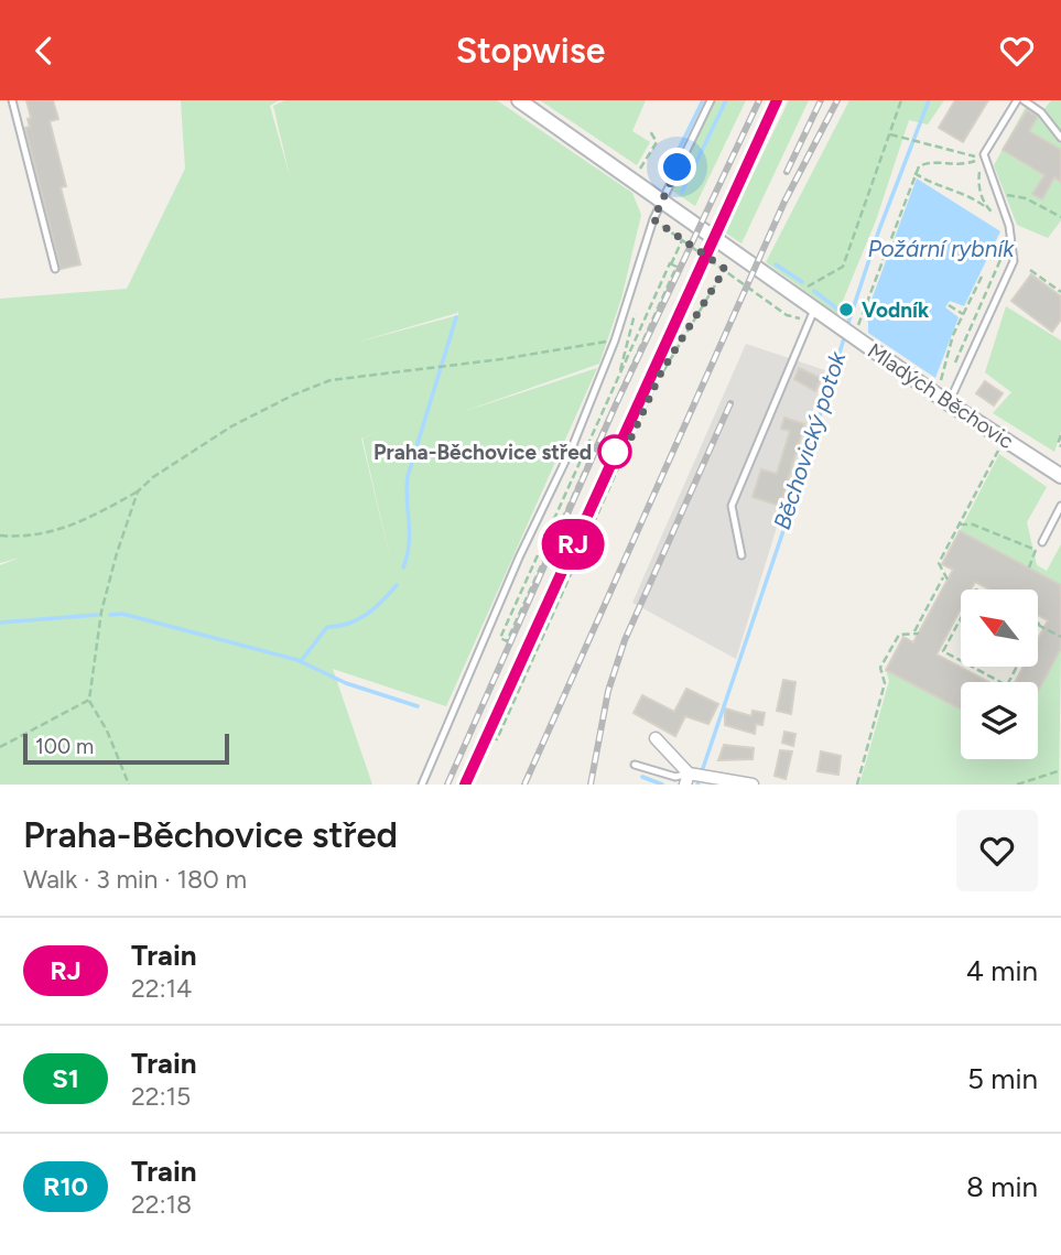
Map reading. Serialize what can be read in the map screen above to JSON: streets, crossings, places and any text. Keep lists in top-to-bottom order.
{
  "streets": {
    "street": ["Mladých Běchovic"]
  },
  "water": ["Požární rybník", "Běchovický potok"],
  "places": ["Vodník", "Praha-Běchovice střed"],
  "scale_bar": "100 m",
  "north": "top left",
  "page": {
    "header": "Stopwise",
    "on_map": "RJ",
    "scale": "100 m",
    "heading": ["Praha-Běchovice střed", "Walk · 3 min · 180 m"],
    "list": [
      {
        "mark": "RJ",
        "name": "Train",
        "note": "22:14",
        "value": "4 min"
      },
      {
        "mark": "S1",
        "name": "Train",
        "note": "22:15",
        "value": "5 min"
      },
      {
        "mark": "R10",
        "name": "Train",
        "note": "22:18",
        "value": "8 min"
      }
    ]
  }
}
